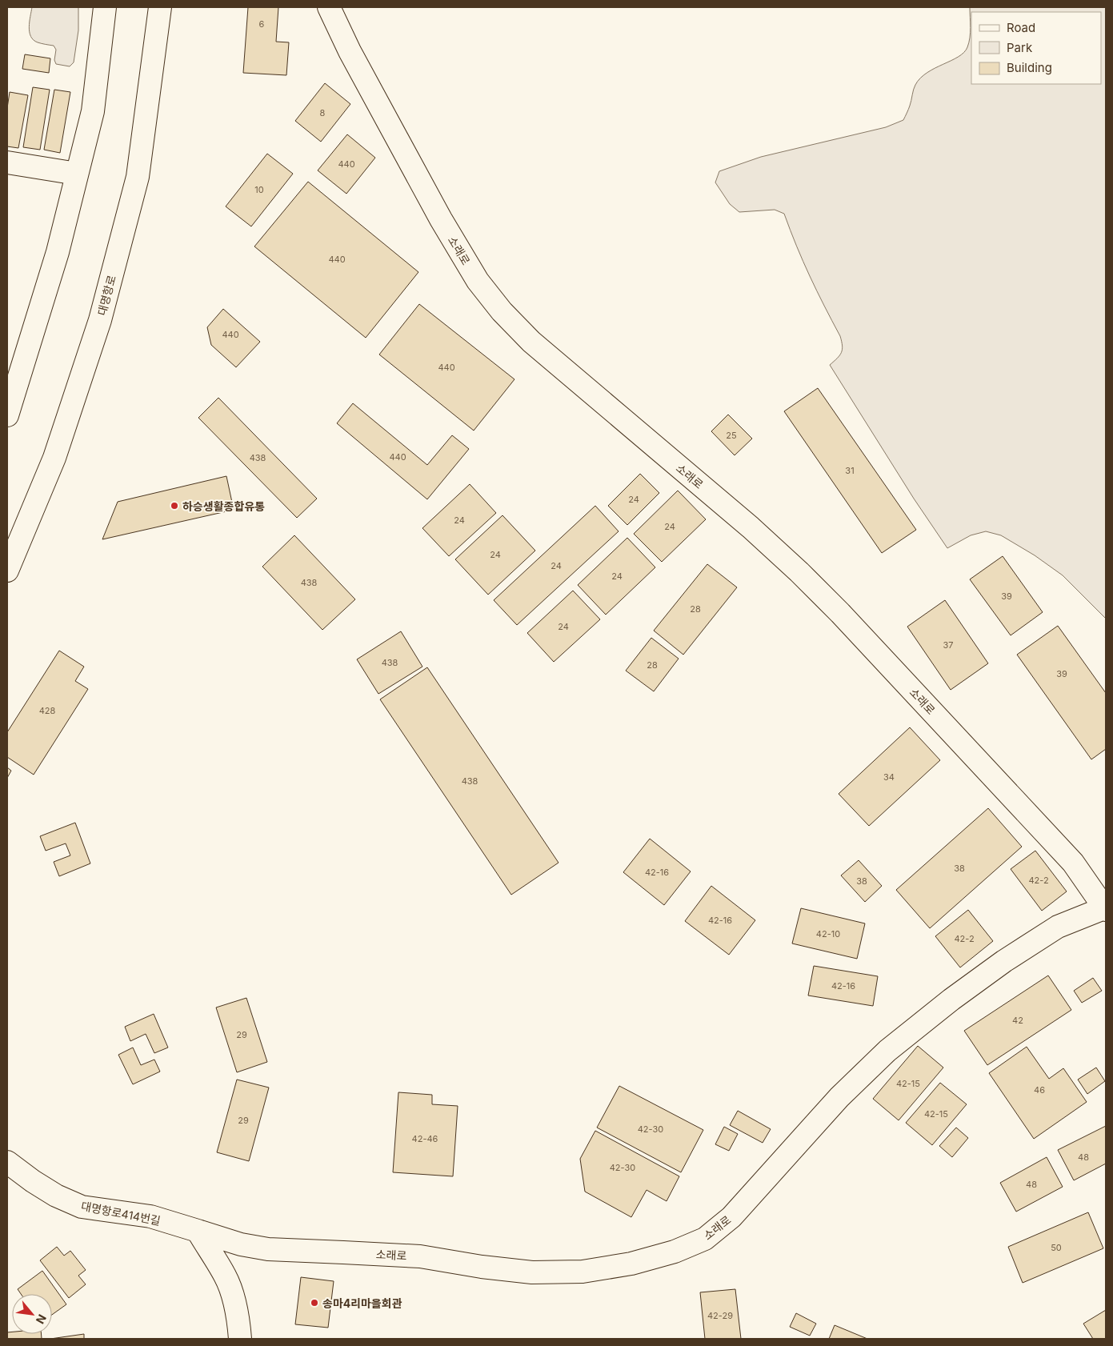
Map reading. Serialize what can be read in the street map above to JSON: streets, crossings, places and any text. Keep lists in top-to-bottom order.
{
  "streets": {
    "street": ["소래로", "대명항로", "대명항로414번길"]
  },
  "crossings": [
    ["소래로", "대명항로414번길"]
  ],
  "places": ["하승생활종합유통", "송마4리마을회관"],
  "house_numbers": [
    "6",
    "8",
    "440",
    "10",
    "440",
    "440",
    "440",
    "25",
    "440",
    "438",
    "31",
    "24",
    "24",
    "24",
    "24",
    "24",
    "24",
    "438",
    "39",
    "28",
    "24",
    "37",
    "438",
    "28",
    "39",
    "428",
    "34",
    "438",
    "38",
    "42-16",
    "42-2",
    "38",
    "42-16",
    "42-10",
    "42-2",
    "42-16",
    "42",
    "29",
    "42-15",
    "46",
    "42-15",
    "29",
    "42-30",
    "42-46",
    "48",
    "42-30",
    "48",
    "50",
    "42-29"
  ],
  "legend": ["Road", "Park", "Building"],
  "north": "bottom right"
}
